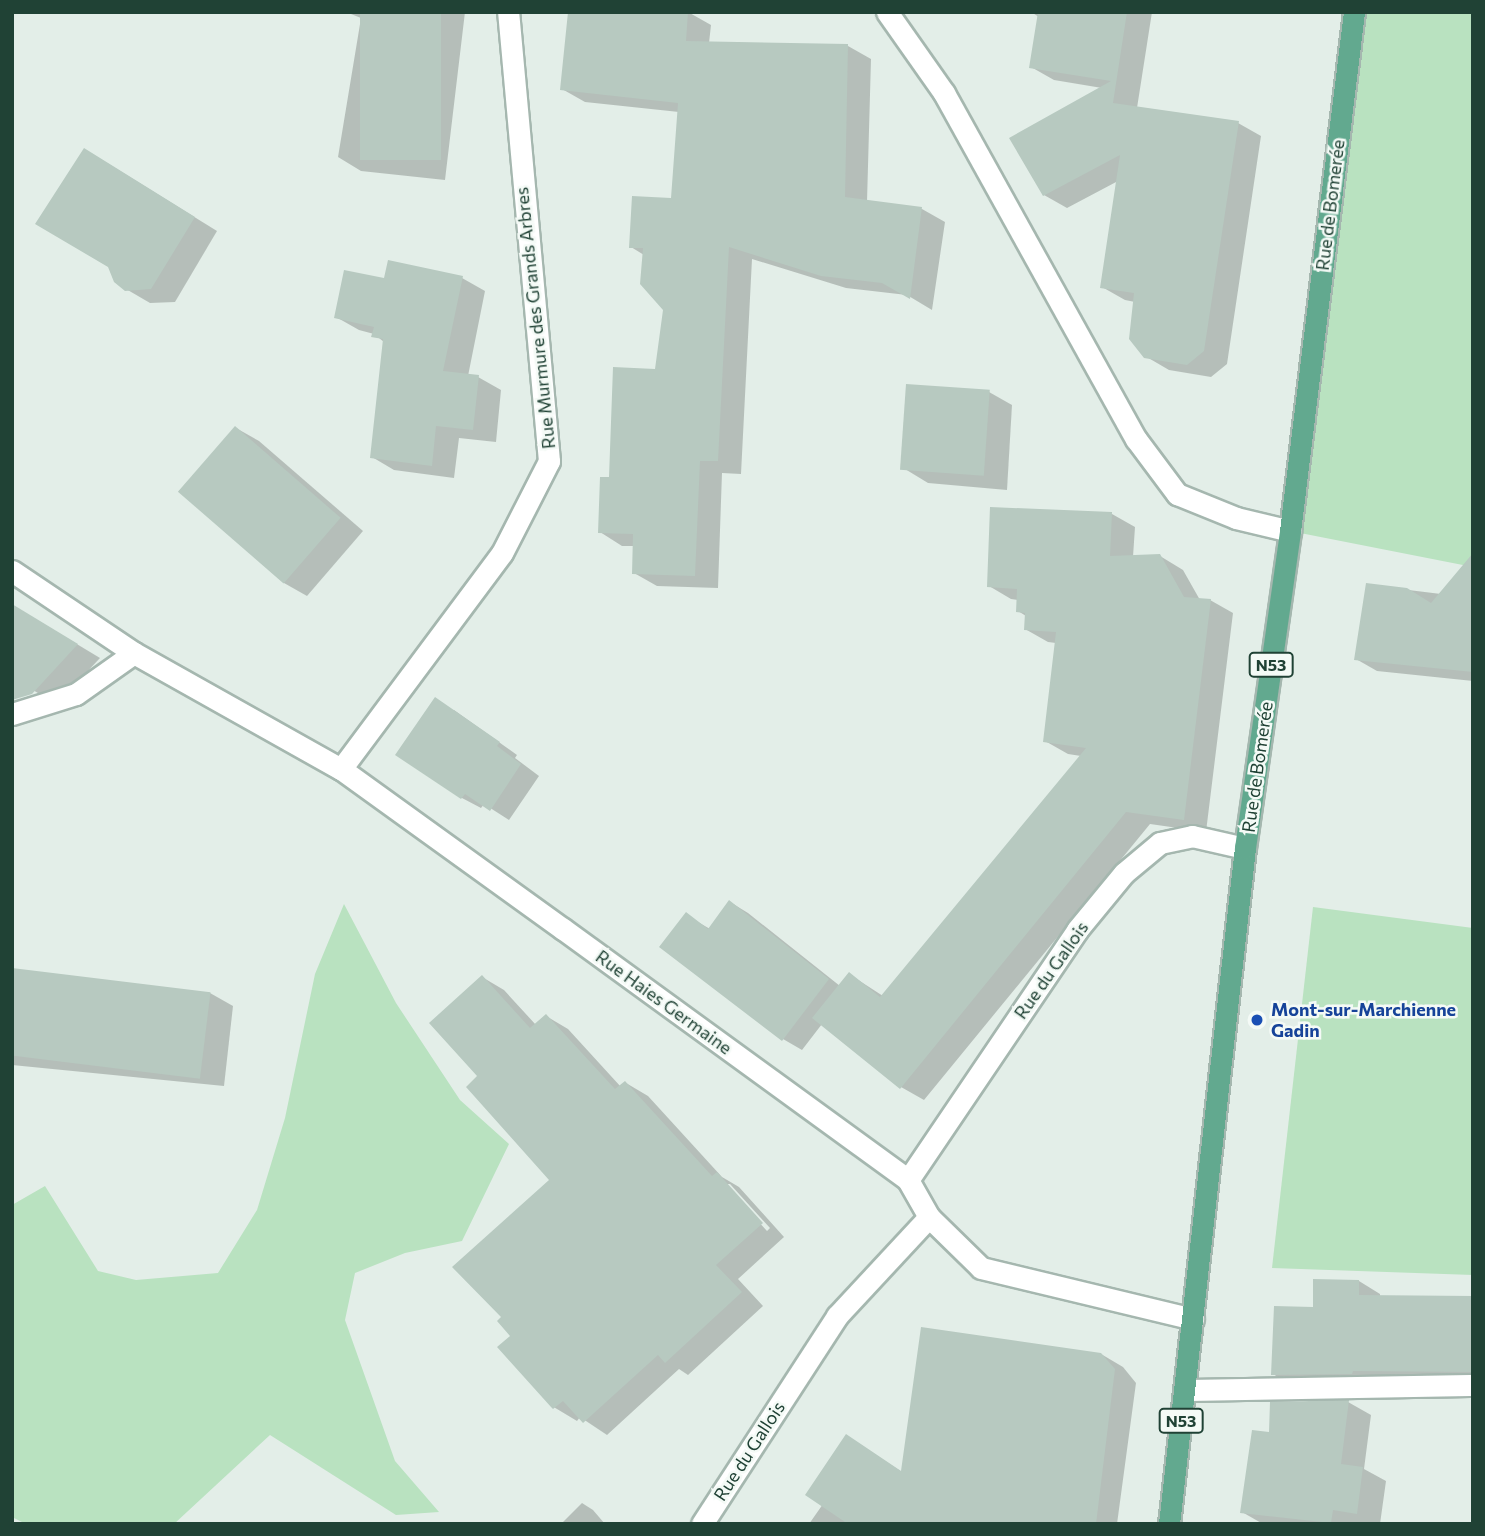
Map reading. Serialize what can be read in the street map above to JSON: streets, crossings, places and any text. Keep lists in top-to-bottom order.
{
  "streets": {
    "main road": ["Rue de Bomerée", "N53"],
    "street": ["Rue Murmure des Grands Arbres", "Rue du Gallois", "Rue Haies Germaine"]
  },
  "crossings": [
    ["Rue de Bomerée", "Rue du Gallois"],
    ["Rue de Bomerée", "Rue Haies Germaine"],
    ["Rue Murmure des Grands Arbres", "Rue Haies Germaine"],
    ["Rue du Gallois", "Rue Haies Germaine"]
  ],
  "places": ["Mont-sur-Marchienne Gadin"]
}
